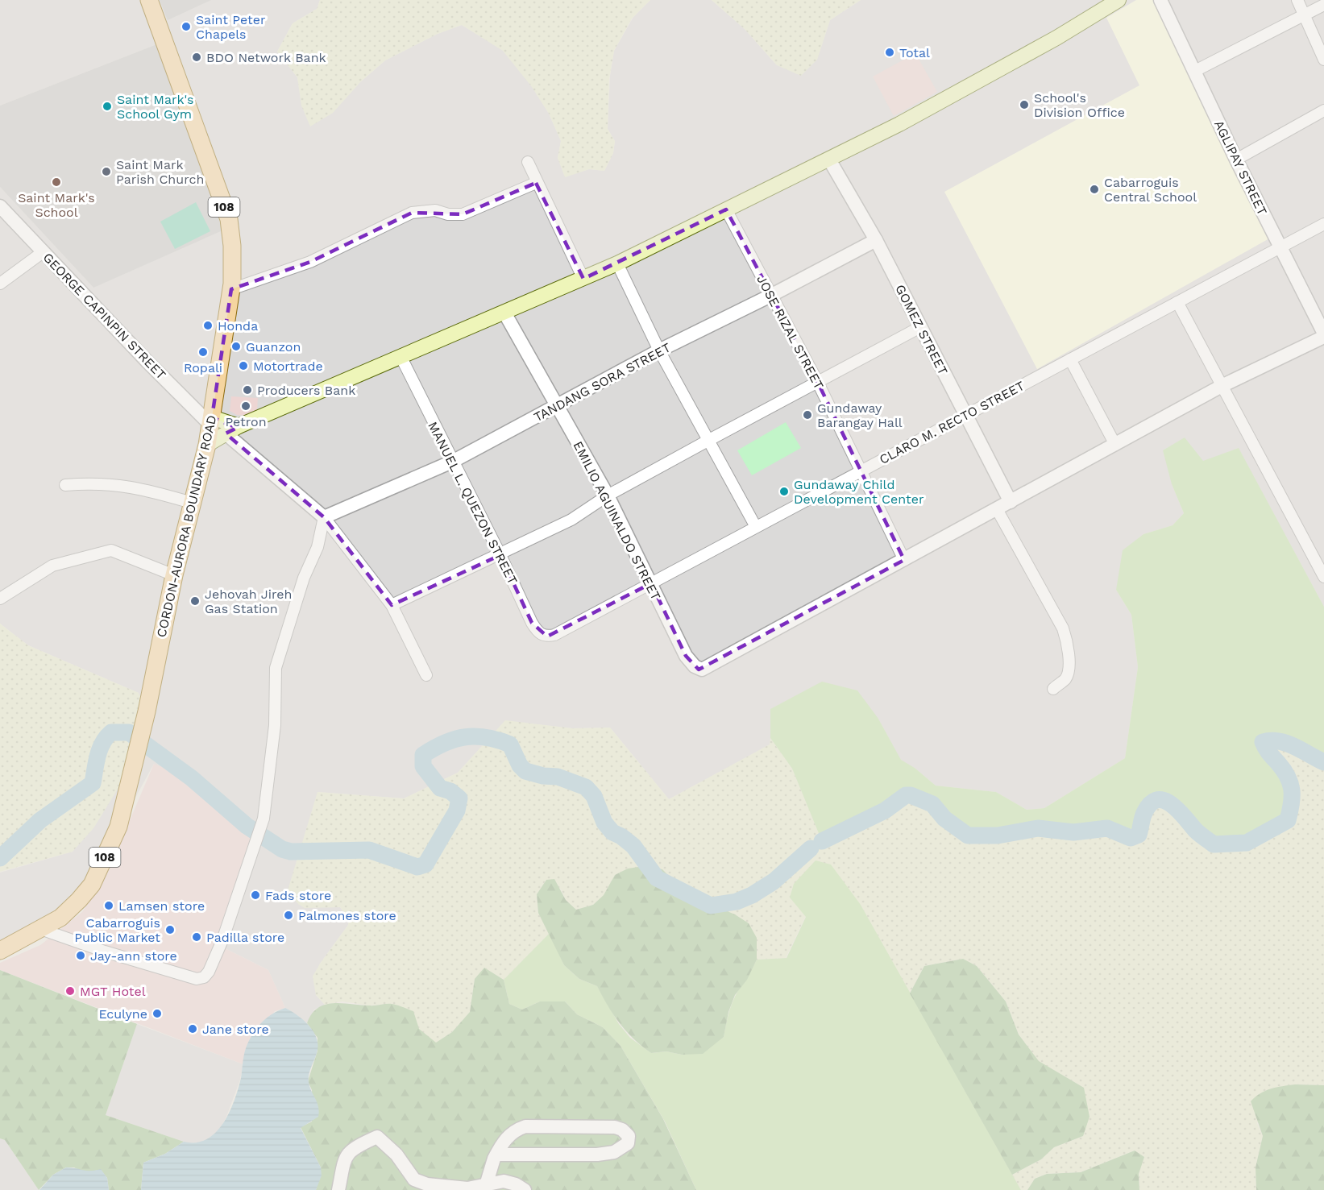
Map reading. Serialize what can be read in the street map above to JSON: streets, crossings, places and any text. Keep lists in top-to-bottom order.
{
  "streets": {
    "main road": ["108", "CORDON-AURORA BOUNDARY ROAD"],
    "street": [
      "AGLIPAY STREET",
      "GEORGE CAPINPIN STREET",
      "GOMEZ STREET",
      "JOSE RIZAL STREET",
      "TANDANG SORA STREET",
      "CLARO M. RECTO STREET",
      "MANUEL L. QUEZON STREET",
      "EMILIO AGUINALDO STREET"
    ]
  },
  "crossings": [
    ["AGLIPAY STREET", "CLARO M. RECTO STREET"],
    ["GEORGE CAPINPIN STREET", "CORDON-AURORA BOUNDARY ROAD"],
    ["GOMEZ STREET", "TANDANG SORA STREET"],
    ["GOMEZ STREET", "CLARO M. RECTO STREET"],
    ["JOSE RIZAL STREET", "TANDANG SORA STREET"],
    ["JOSE RIZAL STREET", "CLARO M. RECTO STREET"],
    ["JOSE RIZAL STREET", "EMILIO AGUINALDO STREET"],
    ["TANDANG SORA STREET", "MANUEL L. QUEZON STREET"],
    ["TANDANG SORA STREET", "EMILIO AGUINALDO STREET"],
    ["CLARO M. RECTO STREET", "MANUEL L. QUEZON STREET"],
    ["CLARO M. RECTO STREET", "EMILIO AGUINALDO STREET"]
  ],
  "places": [
    "Saint Peter Chapels",
    "Total",
    "BDO Network Bank",
    "School's Division Office",
    "Saint Mark's School Gym",
    "Saint Mark Parish Church",
    "Saint Mark's School",
    "Cabarroguis Central School",
    "Honda",
    "Guanzon",
    "Ropali",
    "Motortrade",
    "Producers Bank",
    "Petron",
    "Gundaway Barangay Hall",
    "Gundaway Child Development Center",
    "Jehovah Jireh Gas Station",
    "Fads store",
    "Lamsen store",
    "Palmones store",
    "Cabarroguis Public Market",
    "Padilla store",
    "Jay-ann store",
    "MGT Hotel",
    "Eculyne",
    "Jane store"
  ]
}
